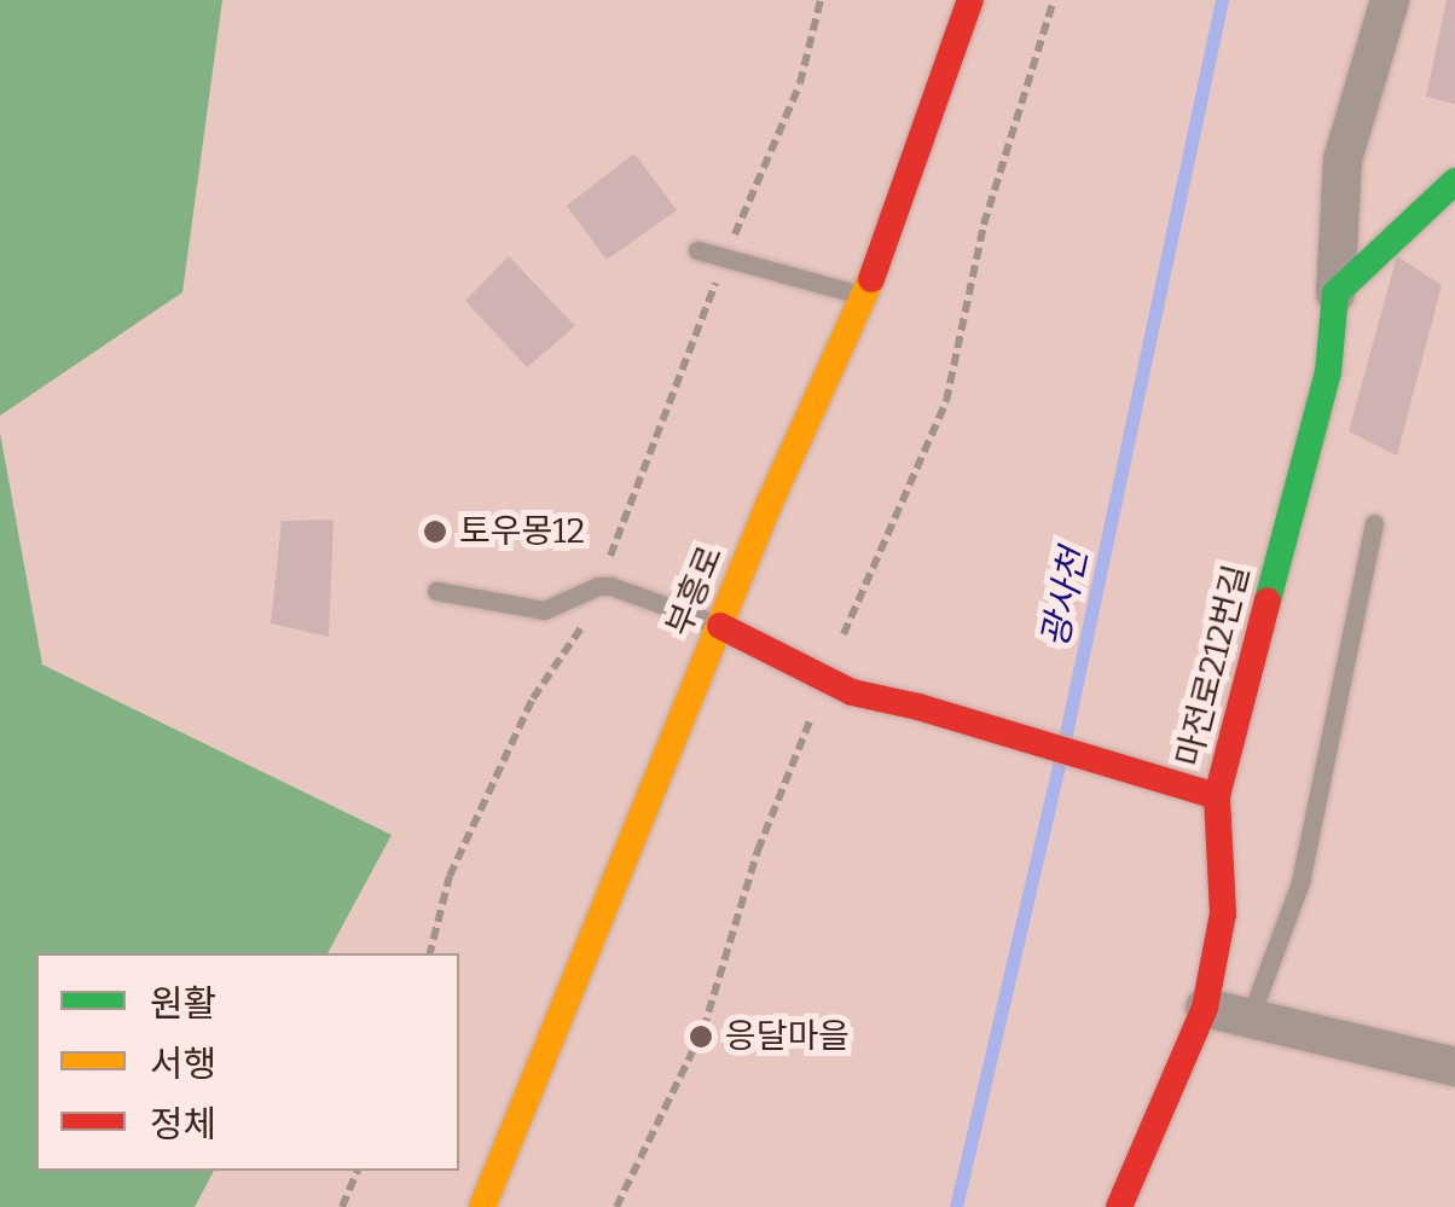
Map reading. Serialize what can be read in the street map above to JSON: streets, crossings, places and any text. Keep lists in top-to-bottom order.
{
  "streets": {
    "street": ["부흥로", "마전로212번길"]
  },
  "water": ["광사천"],
  "places": ["토우몽12", "응달마을"],
  "legend": ["원활", "서행", "정체"]
}
